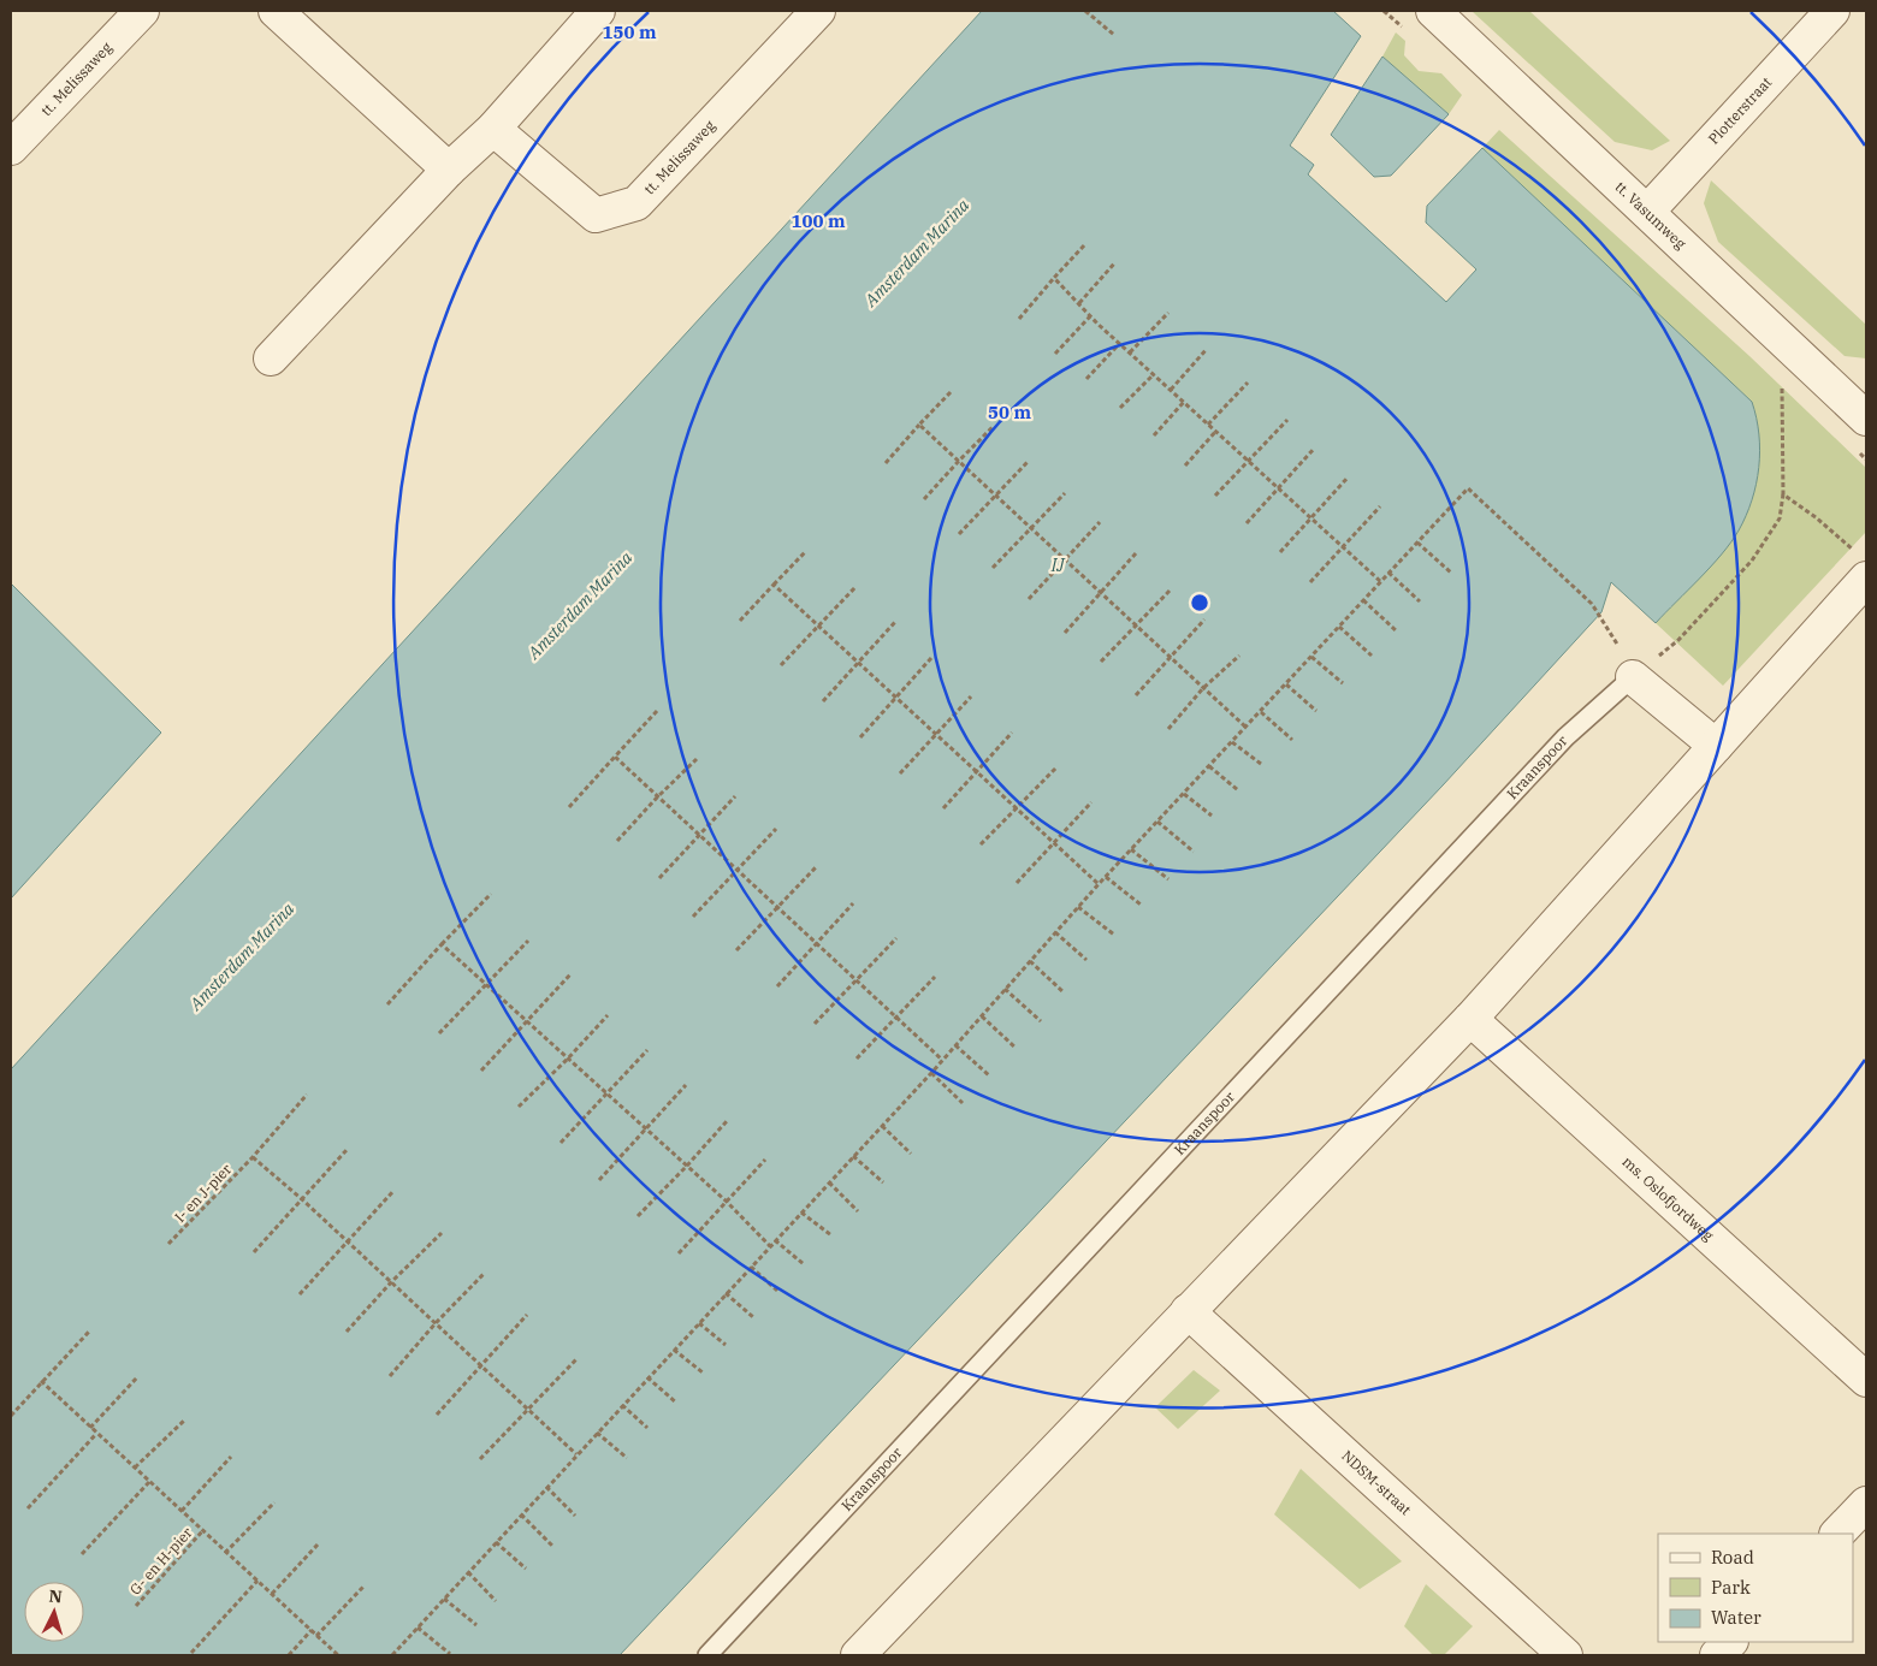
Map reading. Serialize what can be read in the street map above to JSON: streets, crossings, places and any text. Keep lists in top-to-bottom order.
{
  "streets": {
    "street": [
      "tt. Melissaweg",
      "Plotterstraat",
      "tt. Vasumweg",
      "ms. Oslofjordweg",
      "NDSM-straat"
    ],
    "lane": ["Kraanspoor"],
    "path": ["I- en J-pier", "G- en H-pier"]
  },
  "crossings": [
    ["Plotterstraat", "tt. Vasumweg"]
  ],
  "water": ["Amsterdam Marina", "IJ"],
  "legend": ["Road", "Park", "Water"],
  "north": "top",
  "rings": ["150 m", "100 m", "50 m"]
}
